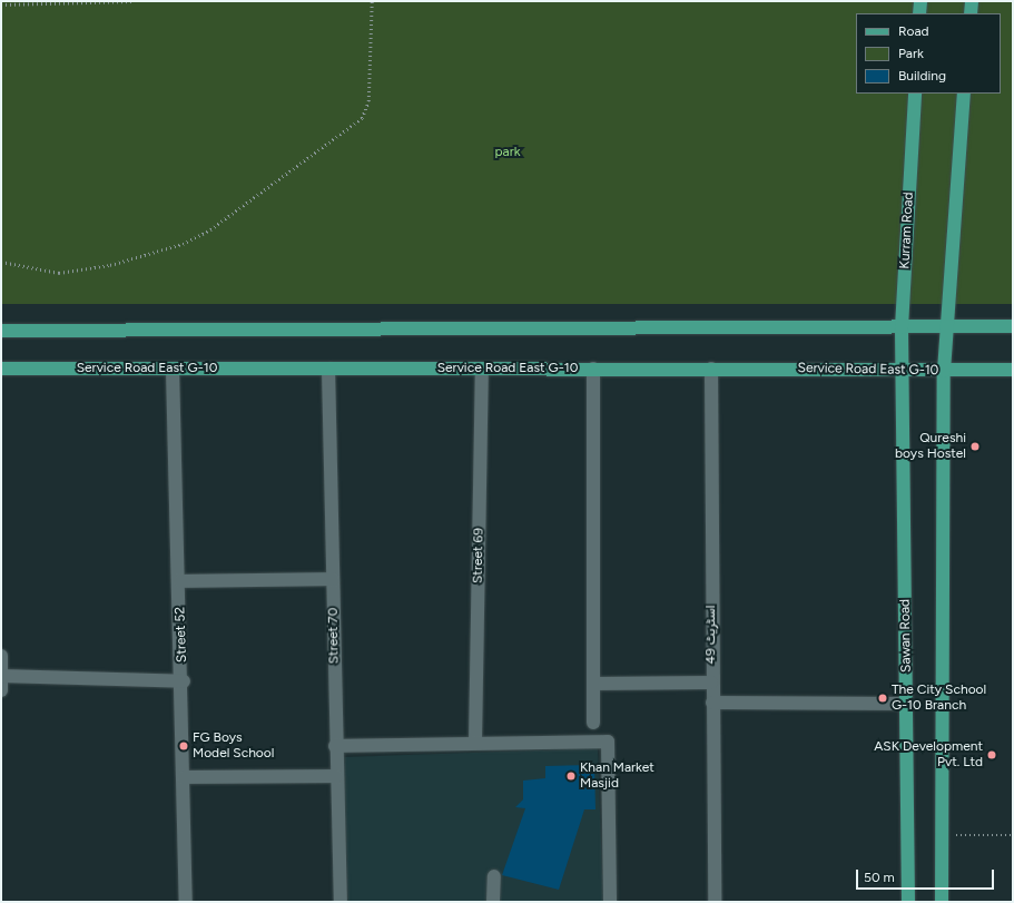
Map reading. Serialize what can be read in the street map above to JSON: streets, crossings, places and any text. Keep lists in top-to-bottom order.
{
  "streets": {
    "main road": ["Kurram Road", "Service Road East G-10", "Sawan Road"],
    "street": [
      "Street 69",
      "Street 52",
      "اسٹریٹ 49",
      "Street 70"
    ]
  },
  "crossings": [
    ["Kurram Road", "Service Road East G-10"],
    ["Kurram Road", "Sawan Road"],
    ["Service Road East G-10", "Street 69"],
    ["Service Road East G-10", "Street 52"],
    ["Service Road East G-10", "اسٹریٹ 49"],
    ["Service Road East G-10", "Street 70"],
    ["Service Road East G-10", "Sawan Road"]
  ],
  "parks": ["park"],
  "places": [
    "Qureshi boys Hostel",
    "The City School G-10 Branch",
    "FG Boys Model School",
    "ASK Development Pvt. Ltd",
    "Khan Market Masjid"
  ],
  "legend": ["Road", "Park", "Building"],
  "scale_bar": "50 m"
}
